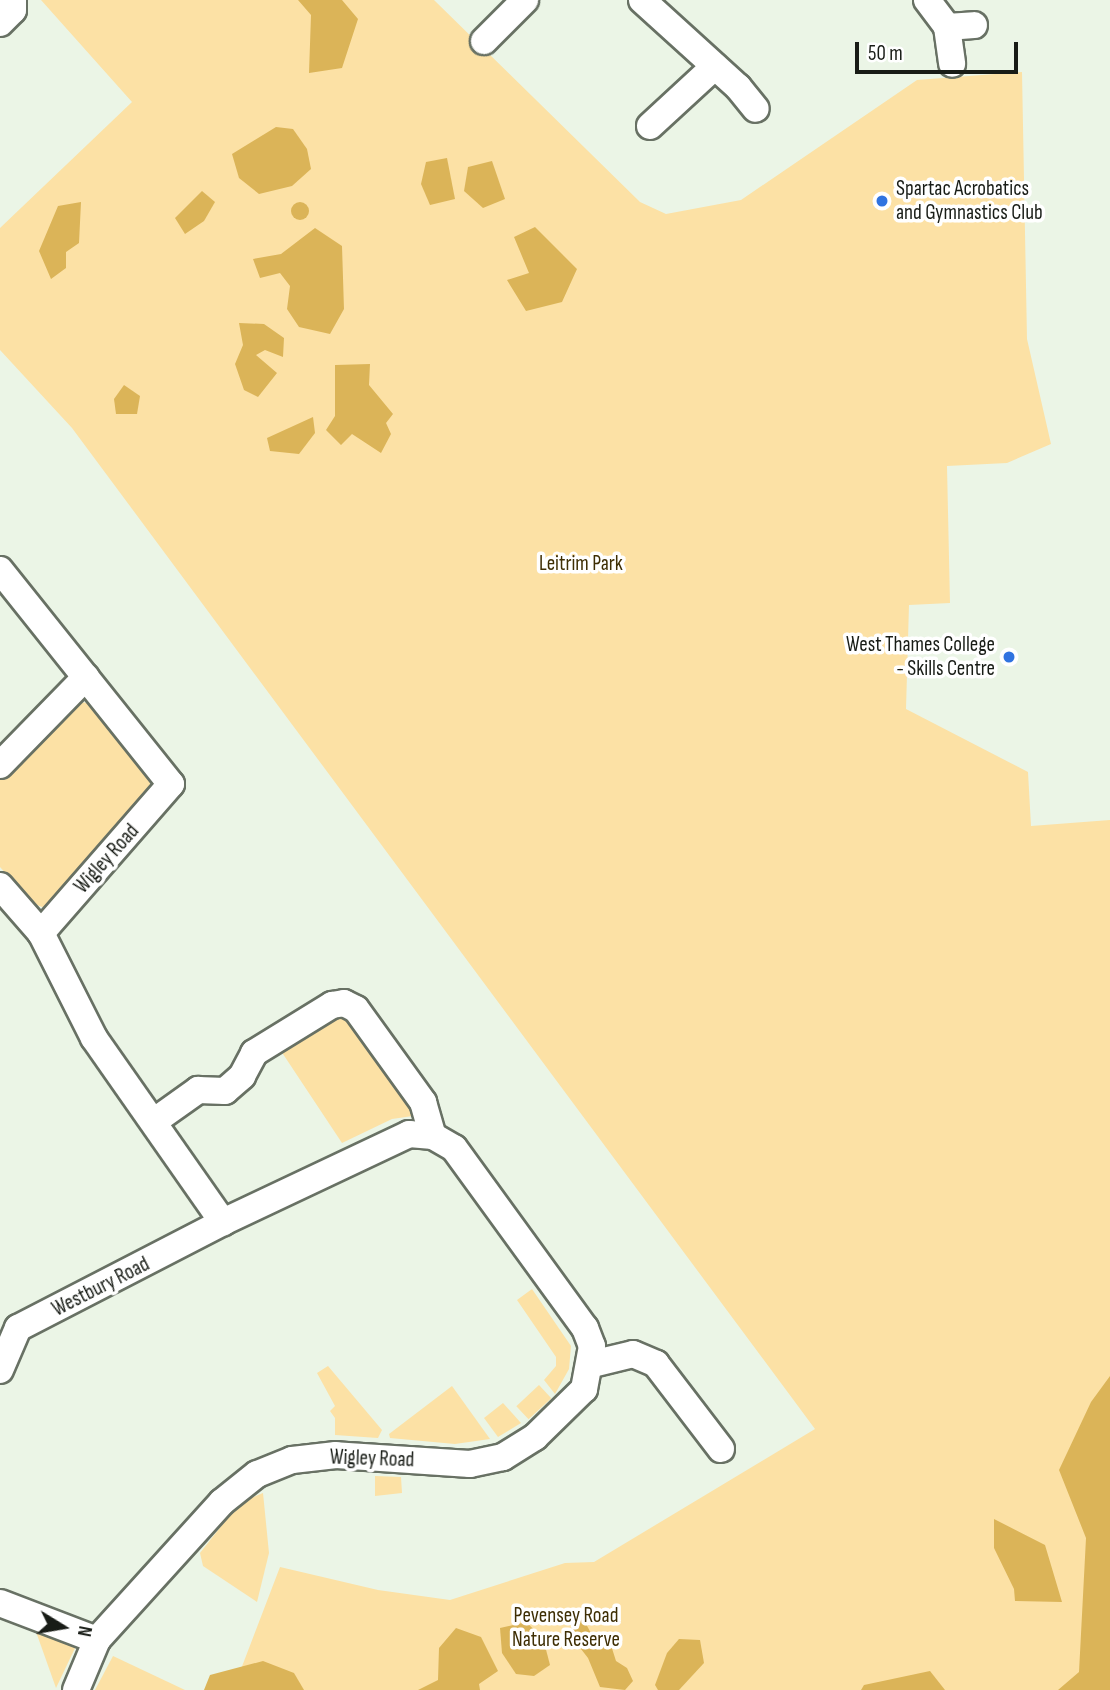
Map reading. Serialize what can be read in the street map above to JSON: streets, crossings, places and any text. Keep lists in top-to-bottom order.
{
  "streets": {
    "street": ["Wigley Road", "Westbury Road"]
  },
  "parks": ["Leitrim Park", "Pevensey Road Nature Reserve"],
  "places": ["Spartac Acrobatics and Gymnastics Club", "West Thames College - Skills Centre"],
  "scale_bar": "50 m",
  "north": "right"
}
